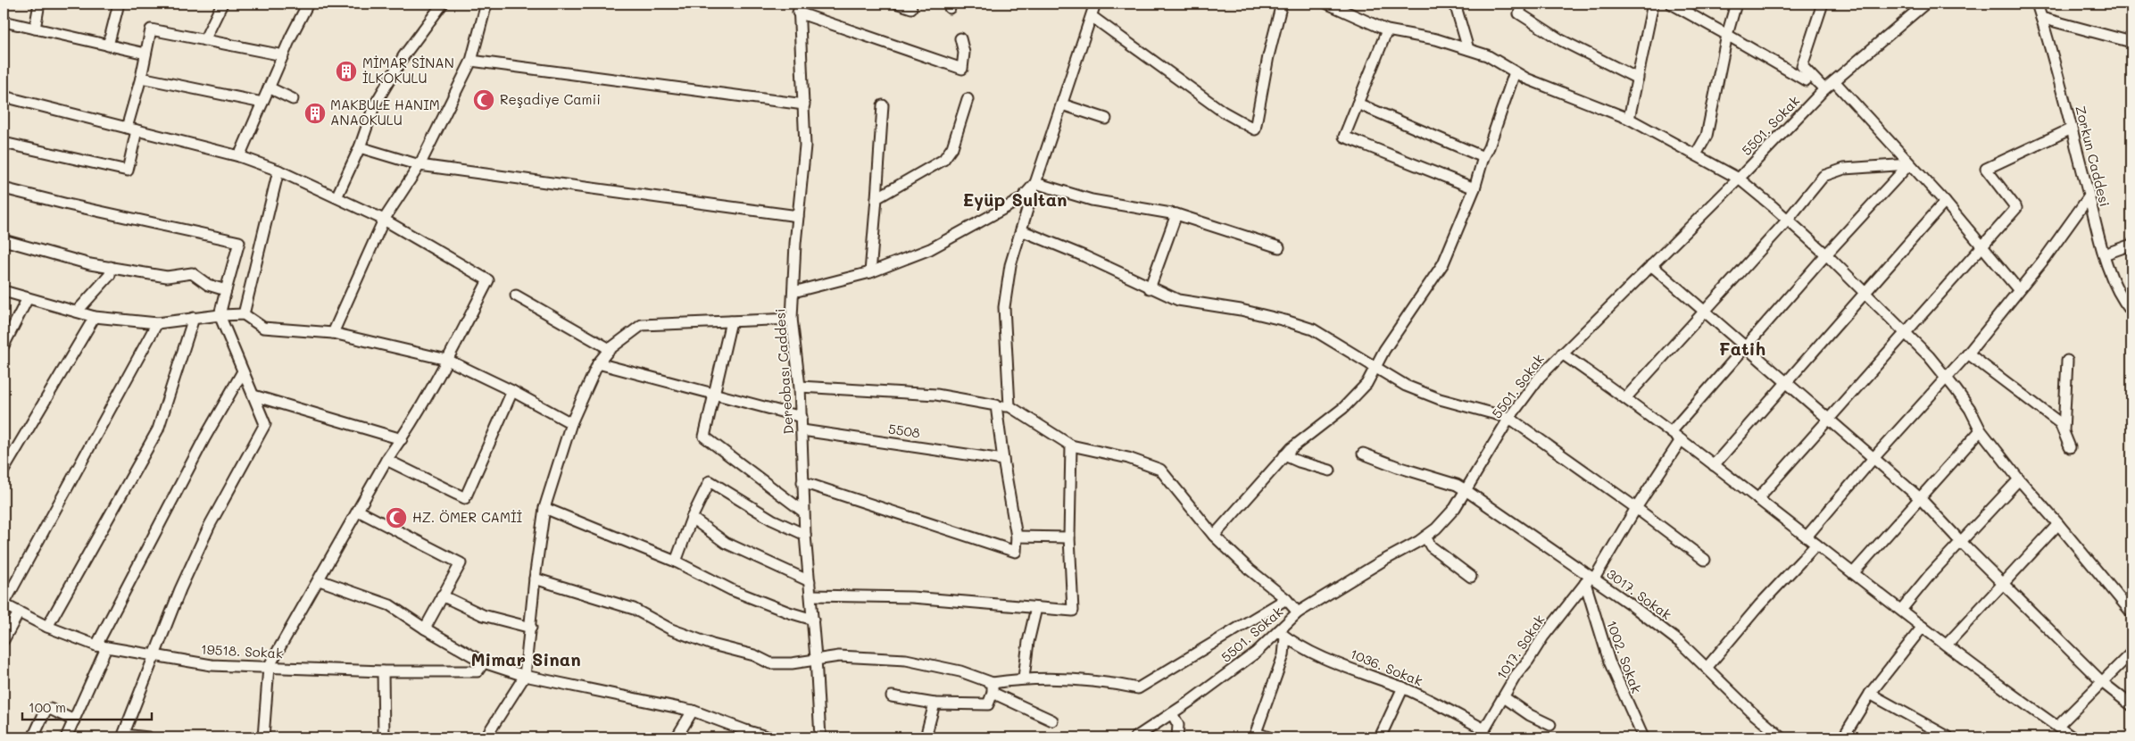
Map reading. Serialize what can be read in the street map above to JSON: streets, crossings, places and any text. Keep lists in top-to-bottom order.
{
  "streets": {
    "street": [
      "5501. Sokak",
      "Zorkun Caddesi",
      "Dereobası Caddesi",
      "5508",
      "3017. Sokak",
      "1017. Sokak",
      "19518. Sokak",
      "1002. Sokak",
      "1036. Sokak"
    ]
  },
  "crossings": [
    ["5501. Sokak", "3017. Sokak"],
    ["5501. Sokak", "1036. Sokak"],
    ["Dereobası Caddesi", "5508"],
    ["3017. Sokak", "1017. Sokak"],
    ["3017. Sokak", "1002. Sokak"],
    ["1017. Sokak", "1002. Sokak"],
    ["1017. Sokak", "1036. Sokak"]
  ],
  "districts": ["Eyüp Sultan", "Fatih", "Mimar Sinan"],
  "places": {
    "building": ["MİMAR SİNAN İLKOKULU", "MAKBULE HANIM ANAOKULU"],
    "mosque": ["Reşadiye Camii", "HZ. ÖMER CAMİİ"]
  },
  "scale_bar": "100 m"
}
